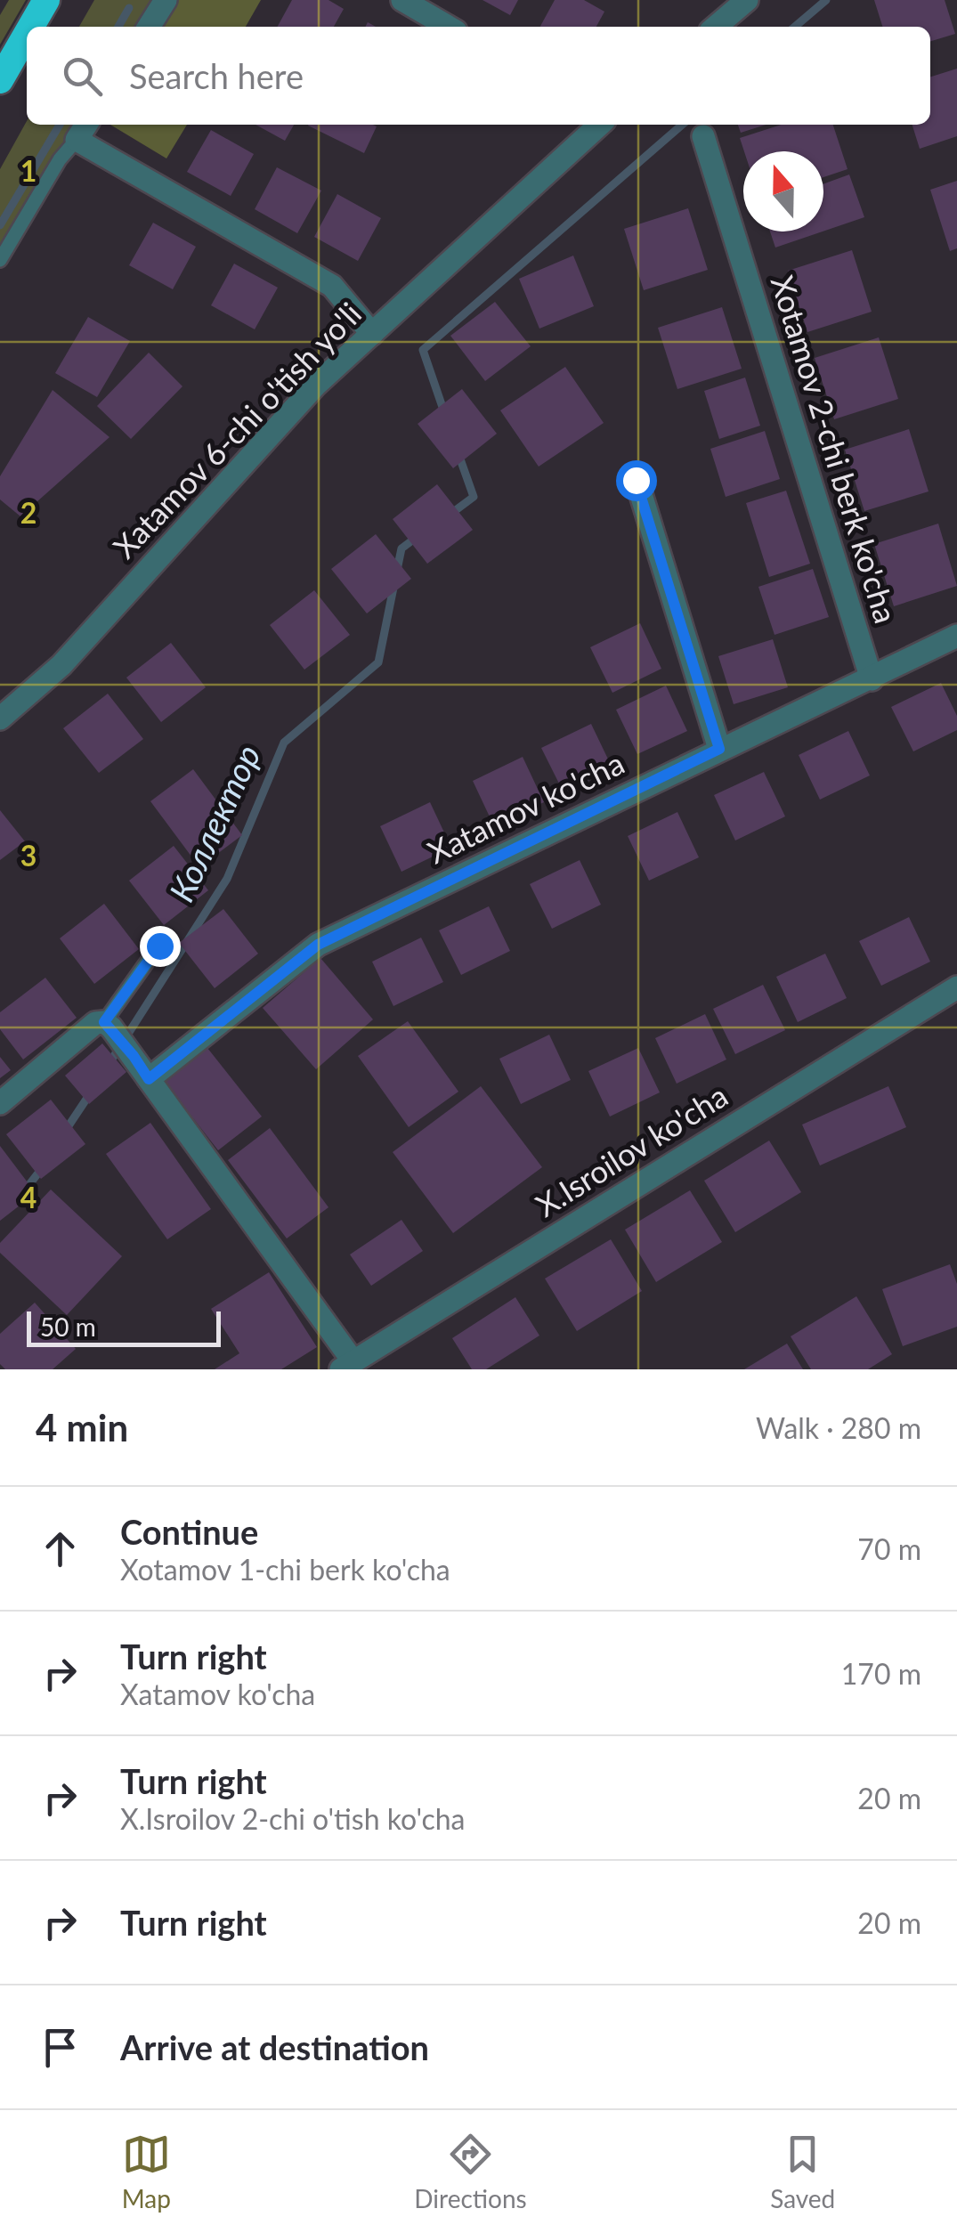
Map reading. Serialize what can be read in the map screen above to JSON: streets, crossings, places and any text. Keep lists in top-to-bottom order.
{
  "streets": {
    "street": [
      "Xatamov 6-chi o'tish yo'li",
      "Xotamov 2-chi berk ko'cha",
      "Xatamov ko'cha",
      "X.Isroilov ko'cha"
    ]
  },
  "crossings": [
    ["Xotamov 2-chi berk ko'cha", "Xatamov ko'cha"]
  ],
  "water": ["Коллектор"],
  "scale_bar": "50 m",
  "north": "top",
  "page": {
    "search": "Search here",
    "scale": "50 m",
    "heading": ["4 min", "Walk · 280 m"],
    "list": [
      ["Continue", "Xotamov 1-chi berk ko'cha", "70 m"],
      ["Turn right", "Xatamov ko'cha", "170 m"],
      ["Turn right", "X.Isroilov 2-chi o'tish ko'cha", "20 m"],
      ["Turn right", "20 m"],
      "Arrive at destination"
    ],
    "nav": ["Map", "Directions", "Saved"]
  },
  "grid": {
    "rows": [
      "1",
      "2",
      "3",
      "4"
    ]
  }
}
